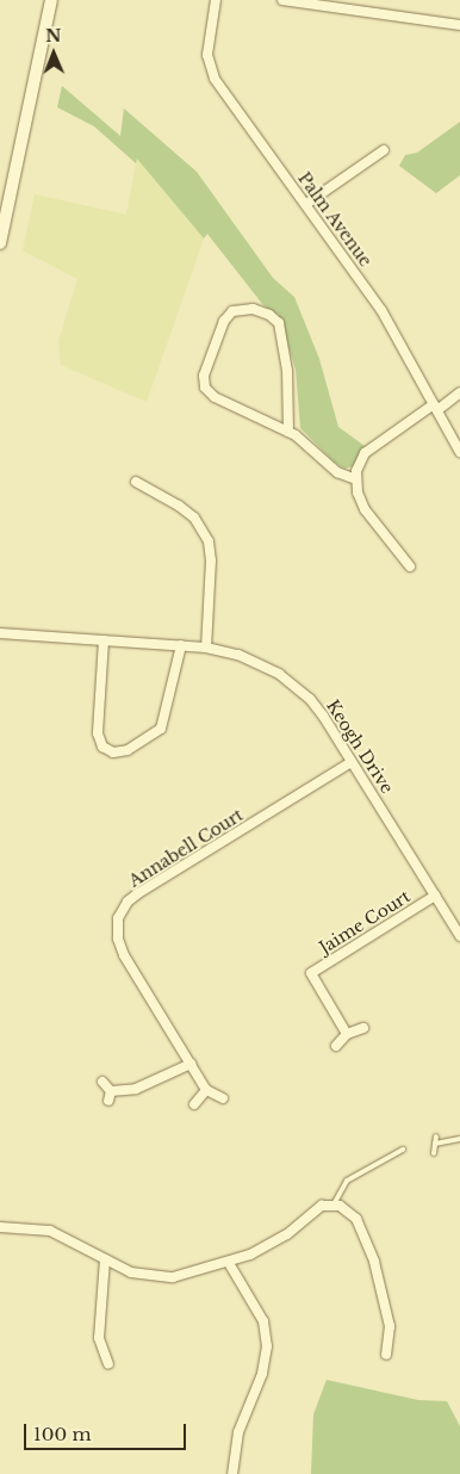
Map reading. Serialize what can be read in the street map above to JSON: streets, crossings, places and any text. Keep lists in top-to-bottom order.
{
  "streets": {
    "street": [
      "Palm Avenue",
      "Keogh Drive",
      "Annabell Court",
      "Jaime Court"
    ]
  },
  "crossings": [
    ["Keogh Drive", "Annabell Court"],
    ["Keogh Drive", "Jaime Court"]
  ],
  "scale_bar": "100 m",
  "north": "top"
}
